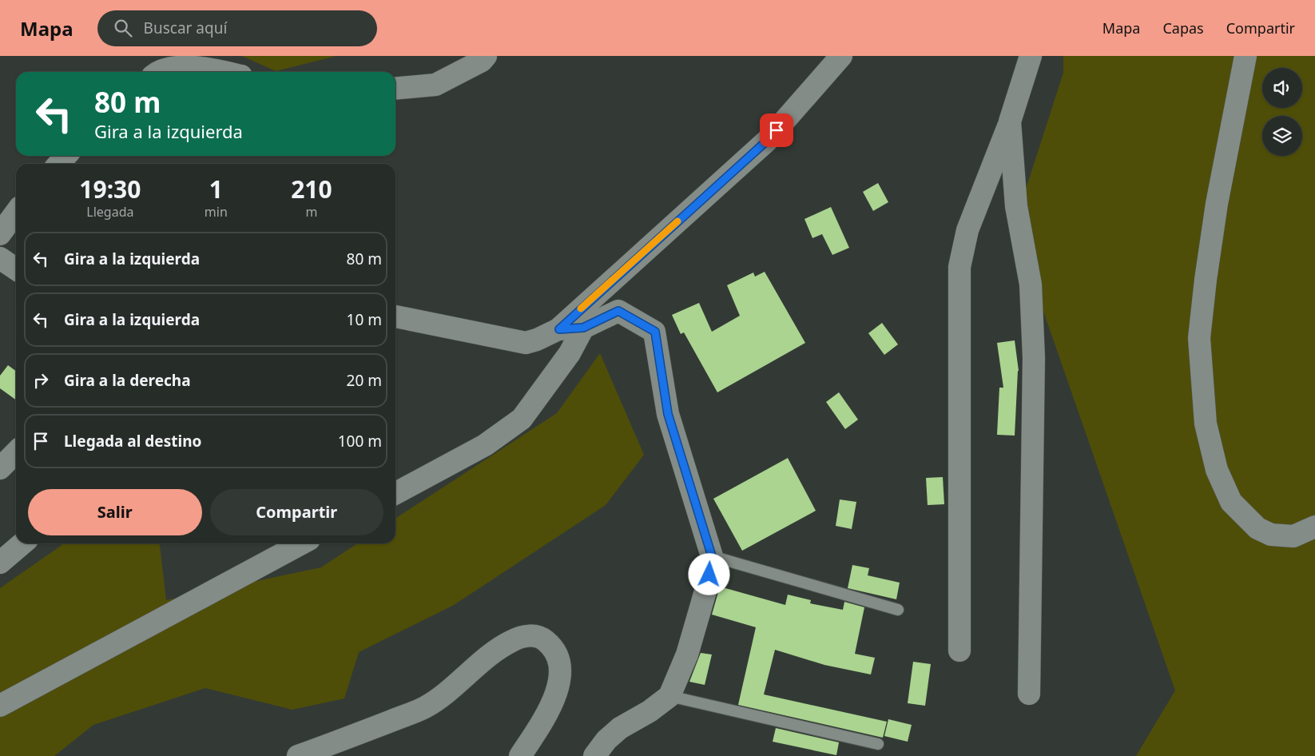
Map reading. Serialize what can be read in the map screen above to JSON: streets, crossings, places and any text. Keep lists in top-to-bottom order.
{
  "page": {
    "header": "Mapa",
    "search": "Buscar aquí",
    "nav": ["Mapa", "Capas", "Compartir"],
    "turn": ["80 m", "Gira a la izquierda"],
    "eta": [
      "19:30",
      "Llegada",
      "1",
      "min",
      "210",
      "m"
    ],
    "list": [
      {
        "name": "Gira a la izquierda",
        "value": "80 m"
      },
      {
        "name": "Gira a la izquierda",
        "value": "10 m"
      },
      {
        "name": "Gira a la derecha",
        "value": "20 m"
      },
      {
        "name": "Llegada al destino",
        "value": "100 m"
      }
    ],
    "buttons": ["Salir", "Compartir"]
  }
}
